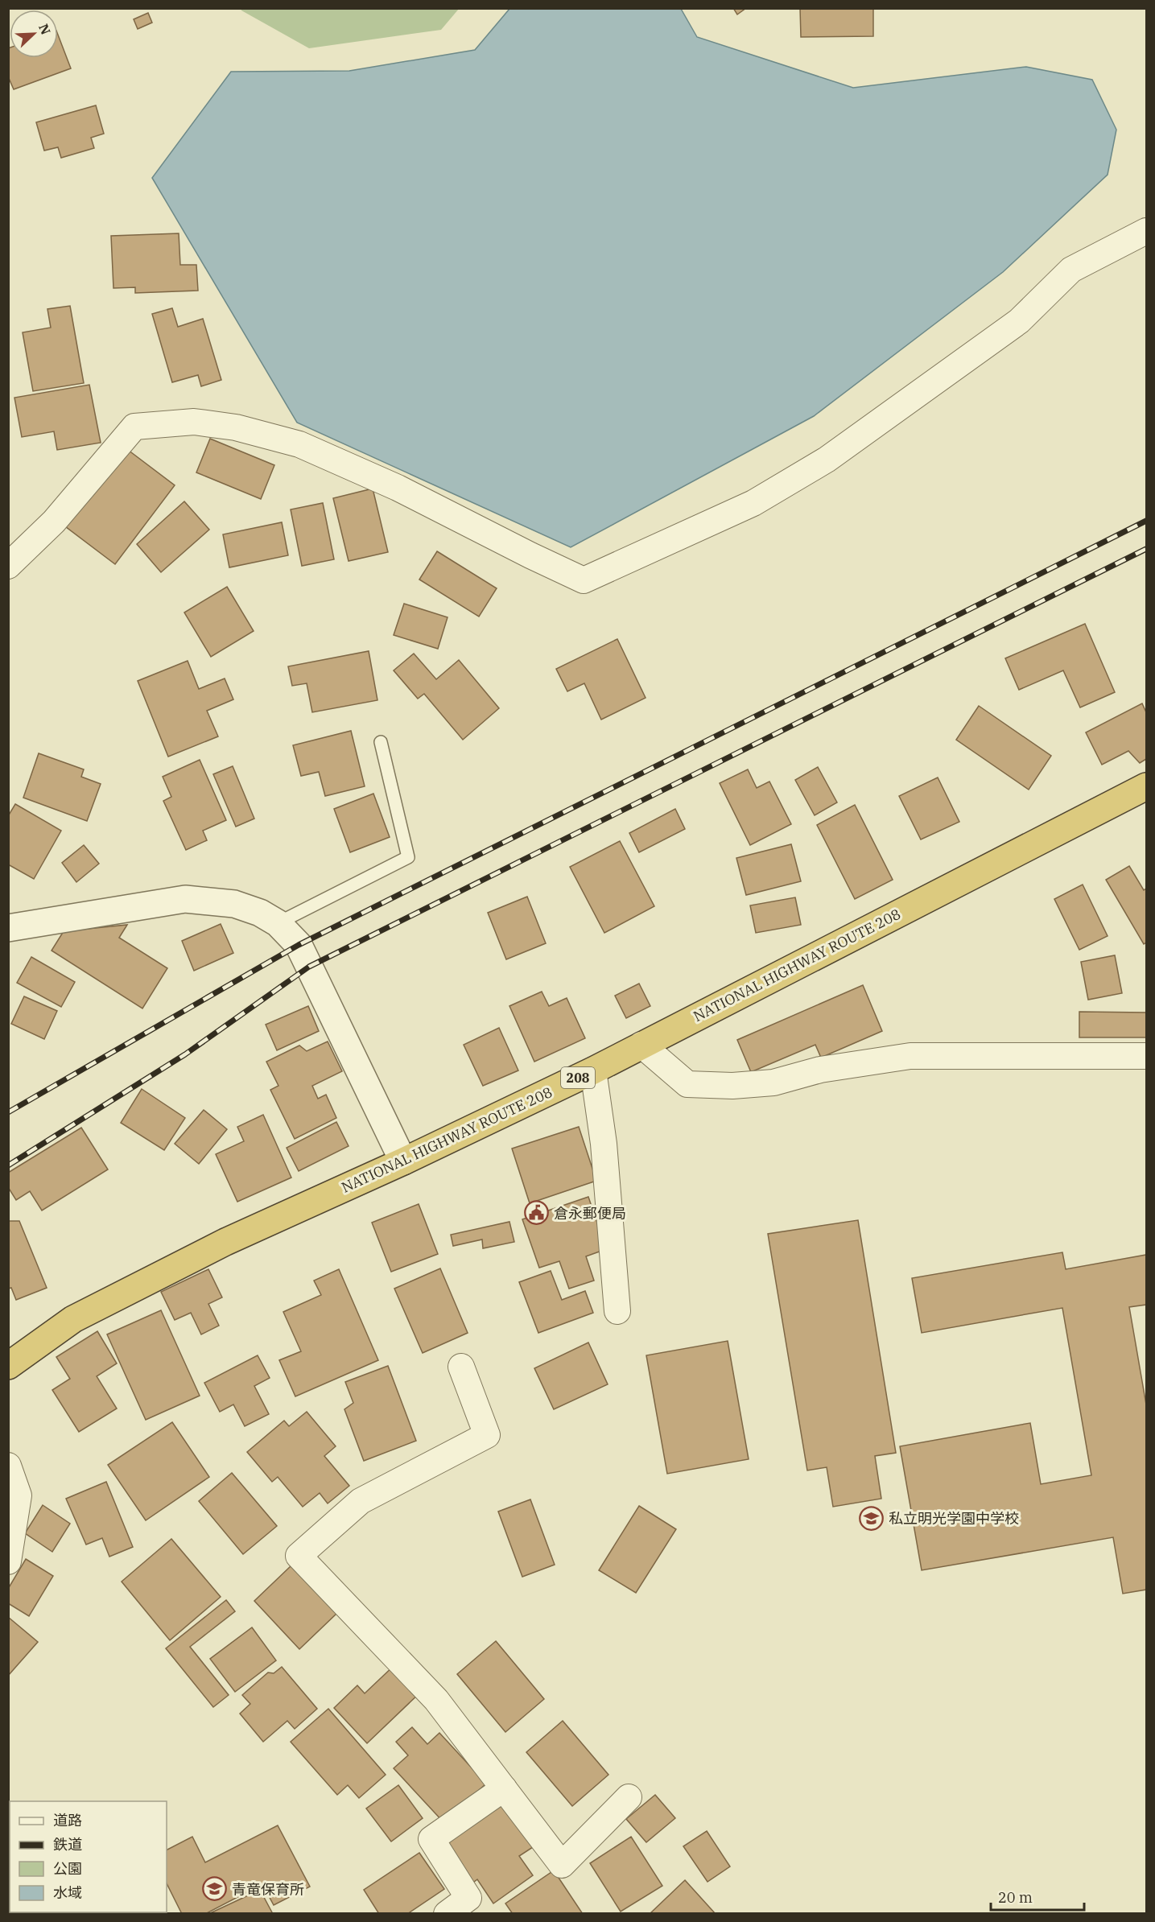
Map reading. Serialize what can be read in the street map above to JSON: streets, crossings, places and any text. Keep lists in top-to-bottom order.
{
  "streets": {
    "highway": ["NATIONAL HIGHWAY ROUTE 208", "208"]
  },
  "places": {
    "public building": ["倉永郵便局"],
    "school or university": ["私立明光学園中学校", "青竜保育所"]
  },
  "legend": [
    "道路",
    "鉄道",
    "公園",
    "水域"
  ],
  "scale_bar": "20 m",
  "north": "top right"
}
